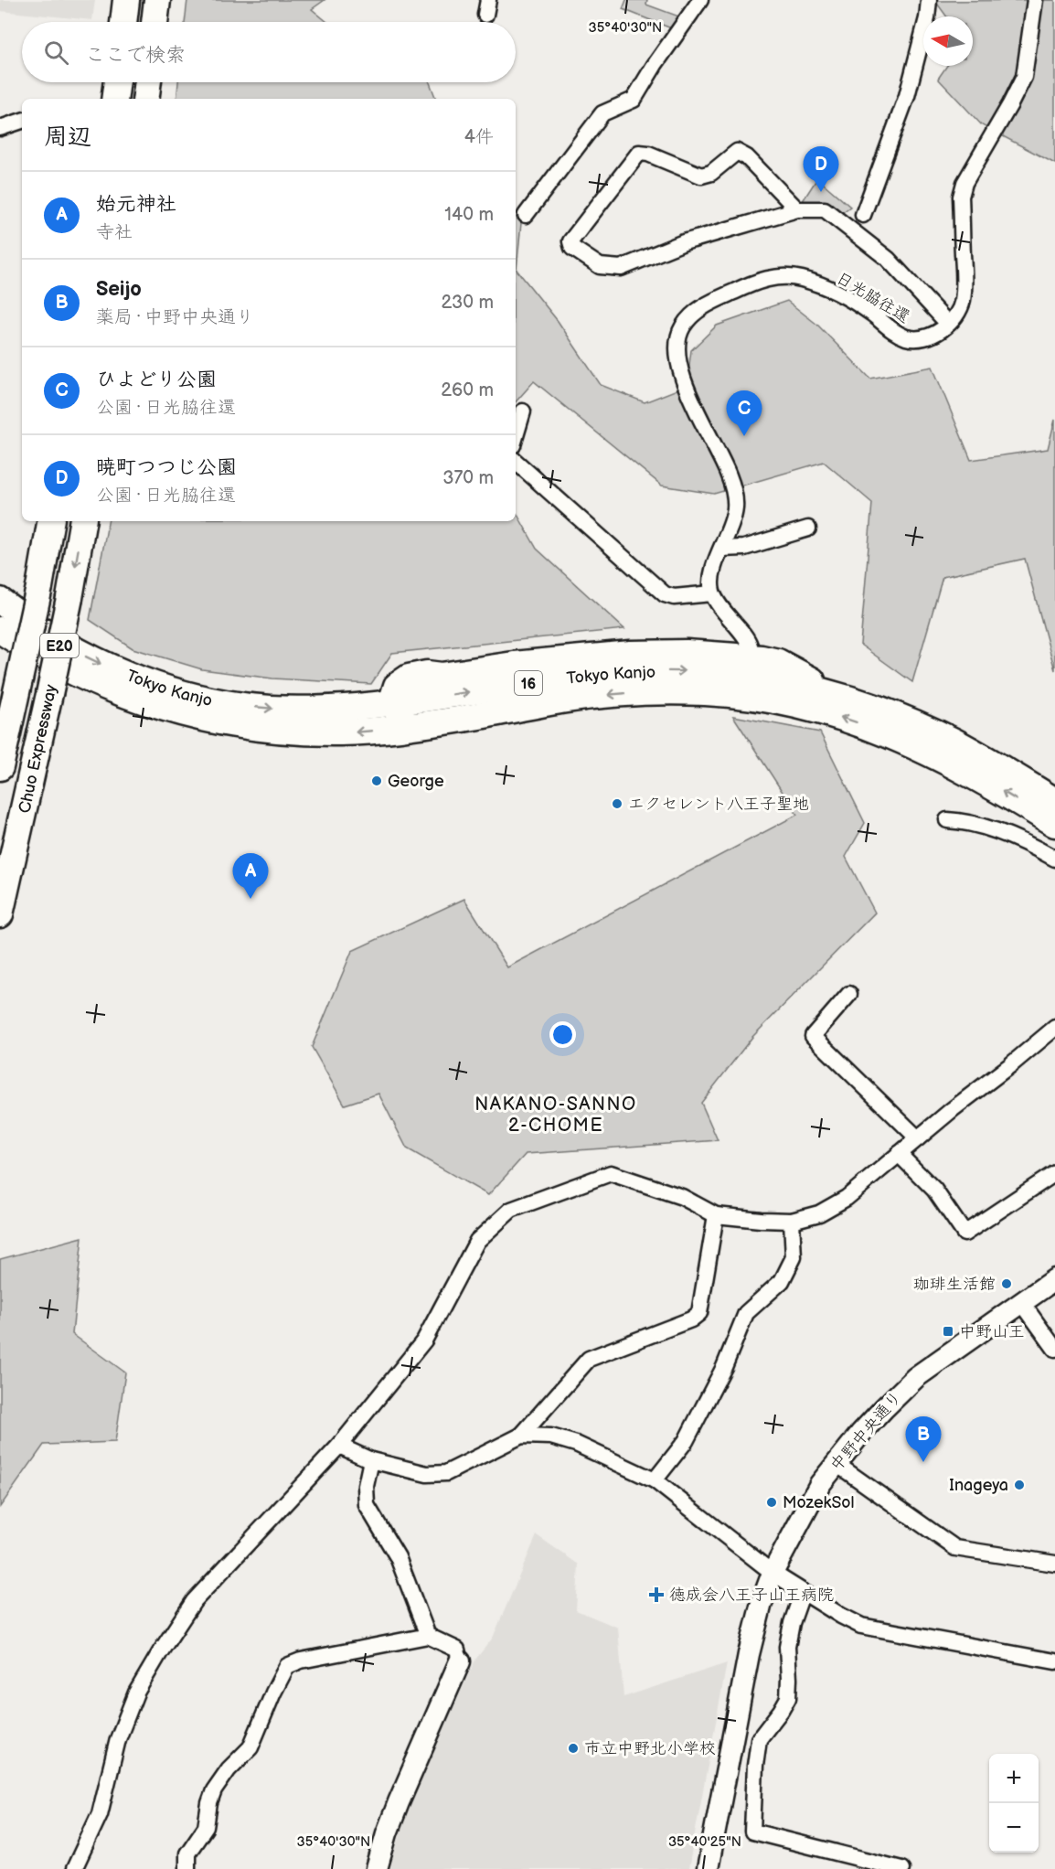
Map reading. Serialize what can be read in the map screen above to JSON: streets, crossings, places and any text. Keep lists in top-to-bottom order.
{
  "streets": {
    "highway": [
      "E20",
      "Tokyo Kanjo",
      "16",
      "Chuo Expressway"
    ],
    "street": ["日光脇往還", "中野中央通り"]
  },
  "districts": ["NAKANO-SANNO 2-CHOME"],
  "places": {
    "other": [
      "George",
      "エクセレント八王子聖地",
      "珈琲生活館",
      "Inageya",
      "MozekSol",
      "市立中野北小学校"
    ],
    "transit": ["中野山王"],
    "health": ["徳成会八王子山王病院"]
  },
  "north": "left",
  "page": {
    "search": "ここで検索",
    "heading": ["周辺", "4件"],
    "pins": [
      "D",
      "C",
      "A",
      "B"
    ],
    "list": [
      {
        "mark": "A",
        "name": "始元神社",
        "note": "寺社",
        "value": "140 m"
      },
      {
        "mark": "B",
        "name": "Seijo",
        "note": "薬局 · 中野中央通り",
        "value": "230 m"
      },
      {
        "mark": "C",
        "name": "ひよどり公園",
        "note": "公園 · 日光脇往還",
        "value": "260 m"
      },
      {
        "mark": "D",
        "name": "暁町つつじ公園",
        "note": "公園 · 日光脇往還",
        "value": "370 m"
      }
    ],
    "map_buttons": ["+", "−"]
  },
  "coordinates": ["35°40'30\"N", "35°40'25\"N"]
}
